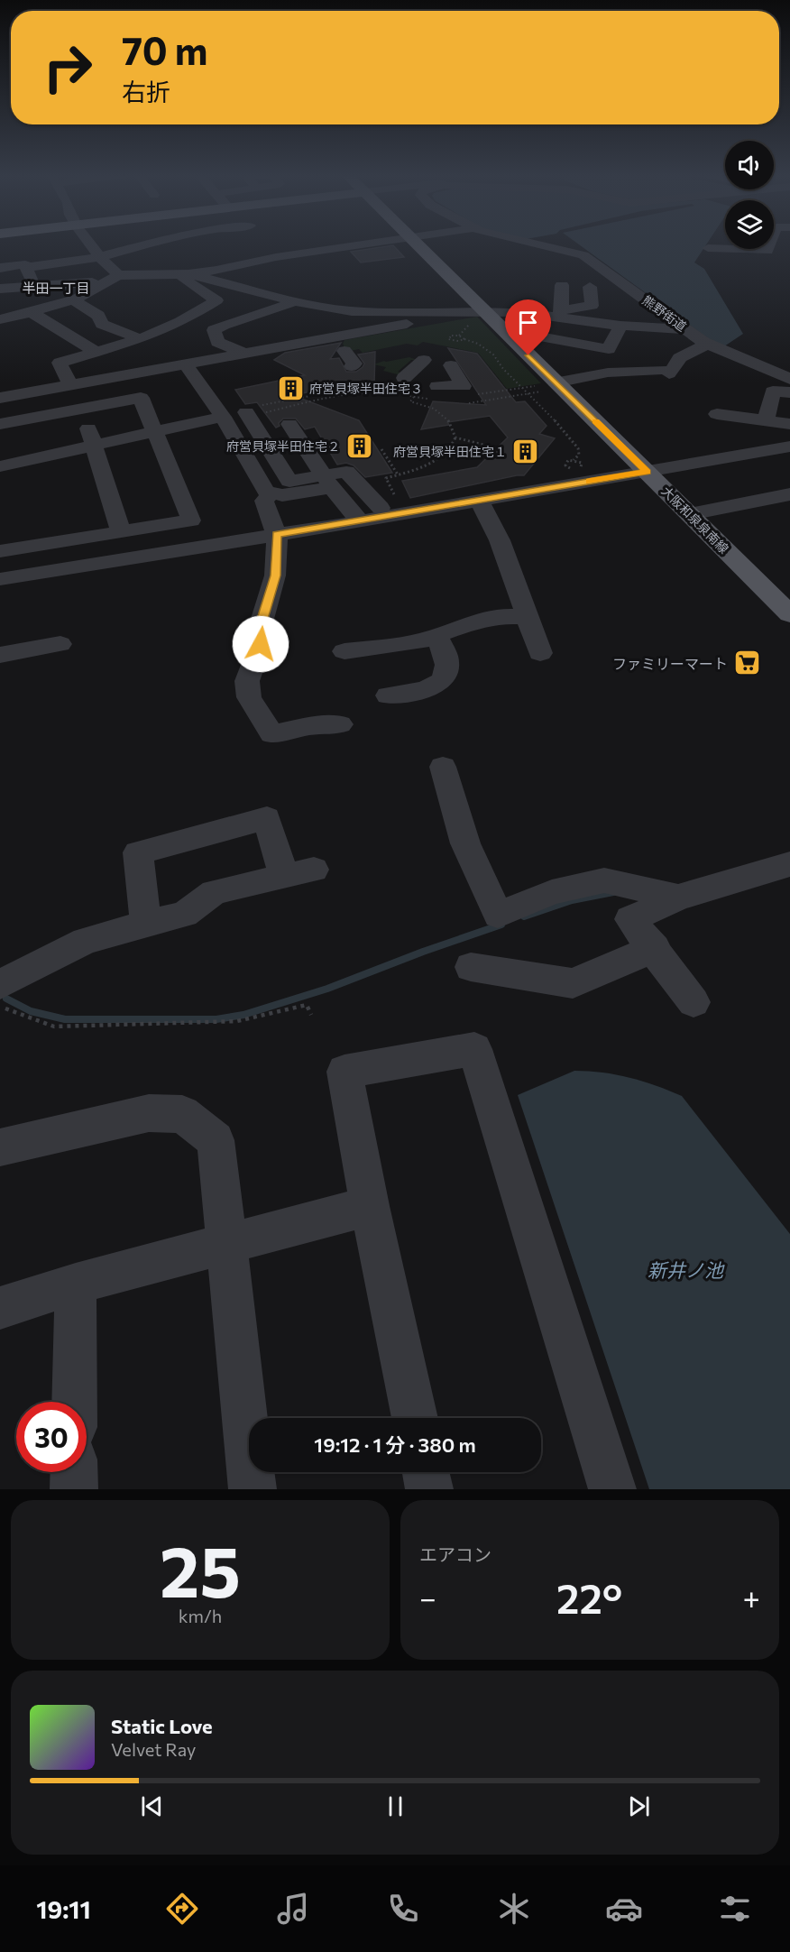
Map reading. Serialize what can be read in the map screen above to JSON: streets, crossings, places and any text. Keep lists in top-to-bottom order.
{
  "streets": {
    "main road": ["大阪和泉泉南線"],
    "street": ["熊野街道"]
  },
  "districts": ["半田一丁目"],
  "water": ["新井ノ池"],
  "places": {
    "building": ["府営貝塚半田住宅３", "府営貝塚半田住宅２", "府営貝塚半田住宅１"],
    "supermarket": ["ファミリーマート"]
  },
  "page": {
    "turn": ["70 m", "右折"],
    "limit": "30",
    "trip": "19:12 · 1 分 · 380 m",
    "tile": [
      ["25", "km/h"],
      "エアコン"
    ],
    "heat": ["−", "22°", "+"],
    "song": ["Static Love", "Velvet Ray"],
    "tabs": "19:11"
  }
}
